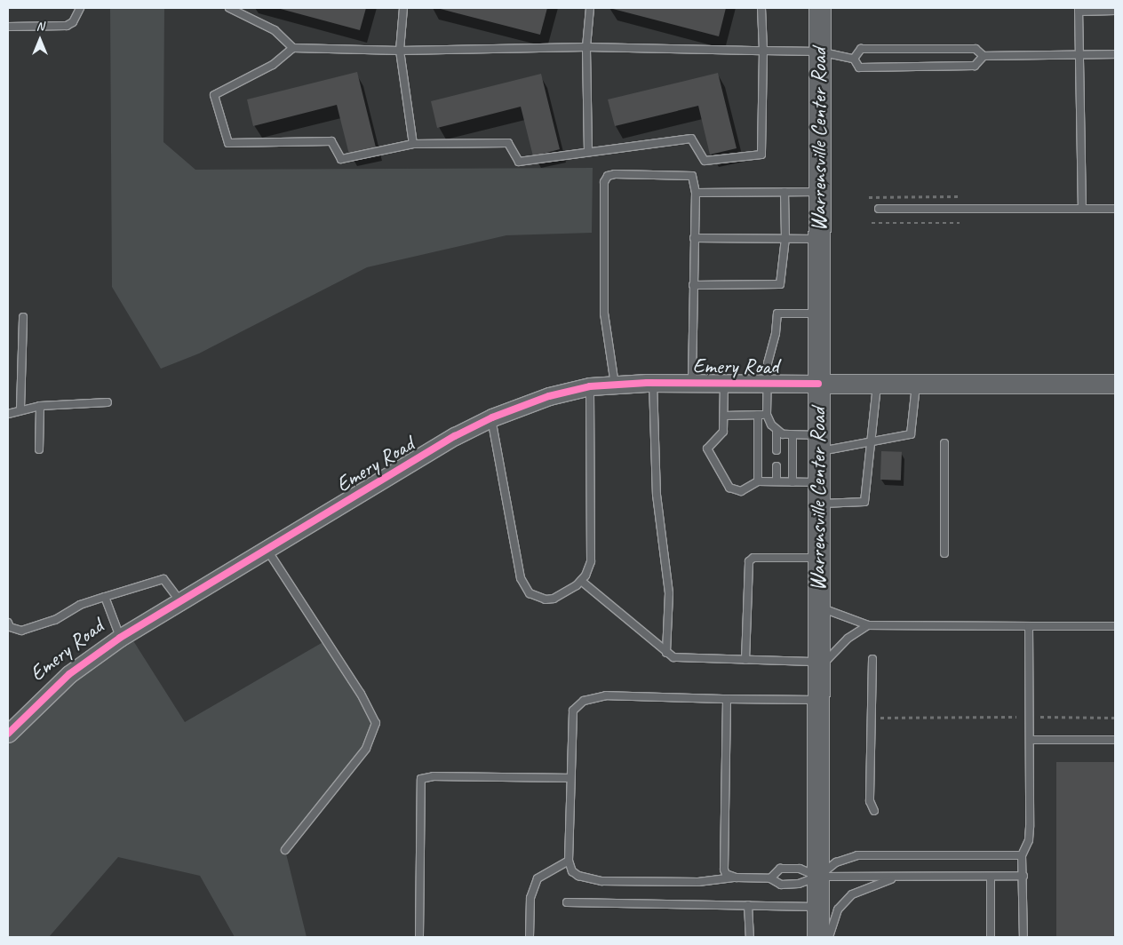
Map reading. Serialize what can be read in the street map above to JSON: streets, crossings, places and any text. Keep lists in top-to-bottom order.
{
  "streets": {
    "main road": ["Warrensville Center Road", "Emery Road"]
  },
  "crossings": [
    ["Warrensville Center Road", "Emery Road"]
  ],
  "north": "top"
}
